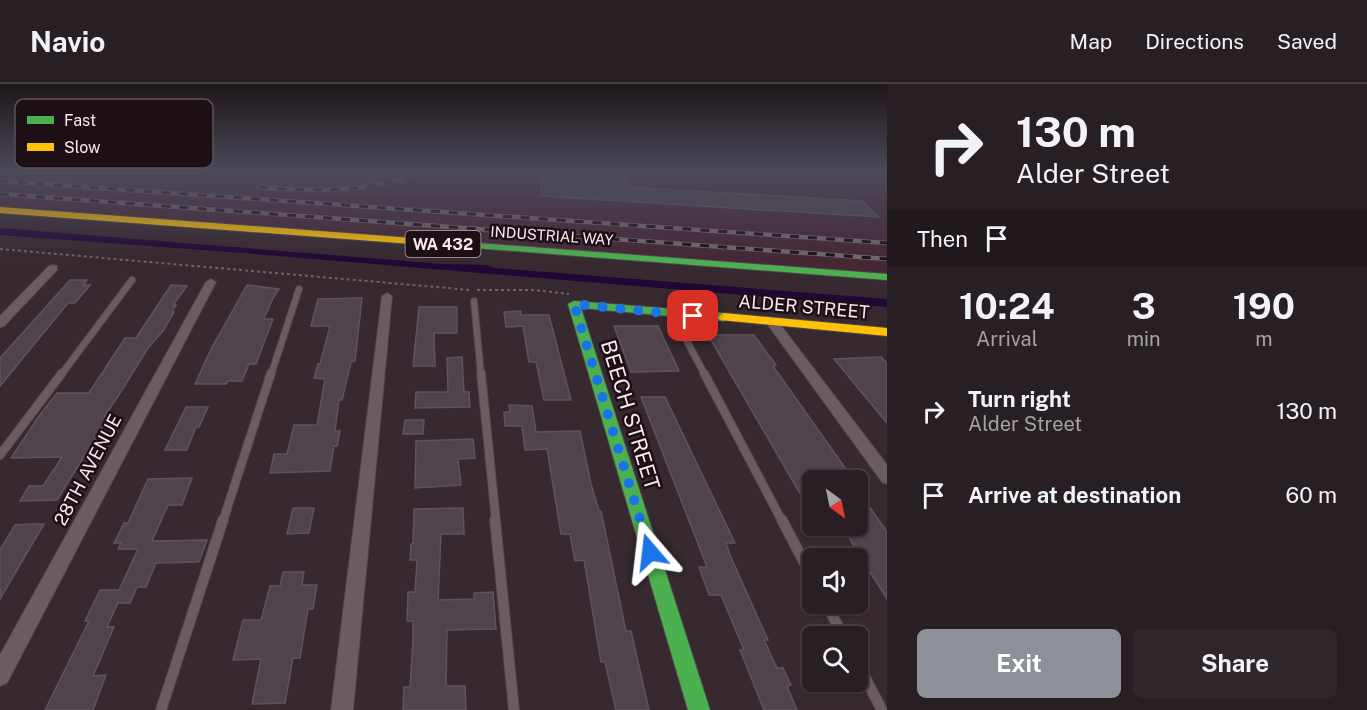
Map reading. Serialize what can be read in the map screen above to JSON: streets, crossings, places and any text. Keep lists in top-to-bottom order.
{
  "streets": {
    "main road": [
      "INDUSTRIAL WAY",
      "WA 432",
      "ALDER STREET",
      "BEECH STREET"
    ],
    "street": ["28TH AVENUE"]
  },
  "crossings": [
    ["ALDER STREET", "BEECH STREET"]
  ],
  "legend": ["Fast", "Slow"],
  "north": "bottom right",
  "page": {
    "header": "Navio",
    "nav": ["Map", "Directions", "Saved"],
    "turn": ["130 m", "Alder Street"],
    "then": "Then",
    "eta": [
      "10:24",
      "Arrival",
      "3",
      "min",
      "190",
      "m"
    ],
    "list": [
      {
        "name": "Turn right",
        "note": "Alder Street",
        "value": "130 m"
      },
      {
        "name": "Arrive at destination",
        "value": "60 m"
      }
    ],
    "buttons": ["Exit", "Share"]
  }
}
